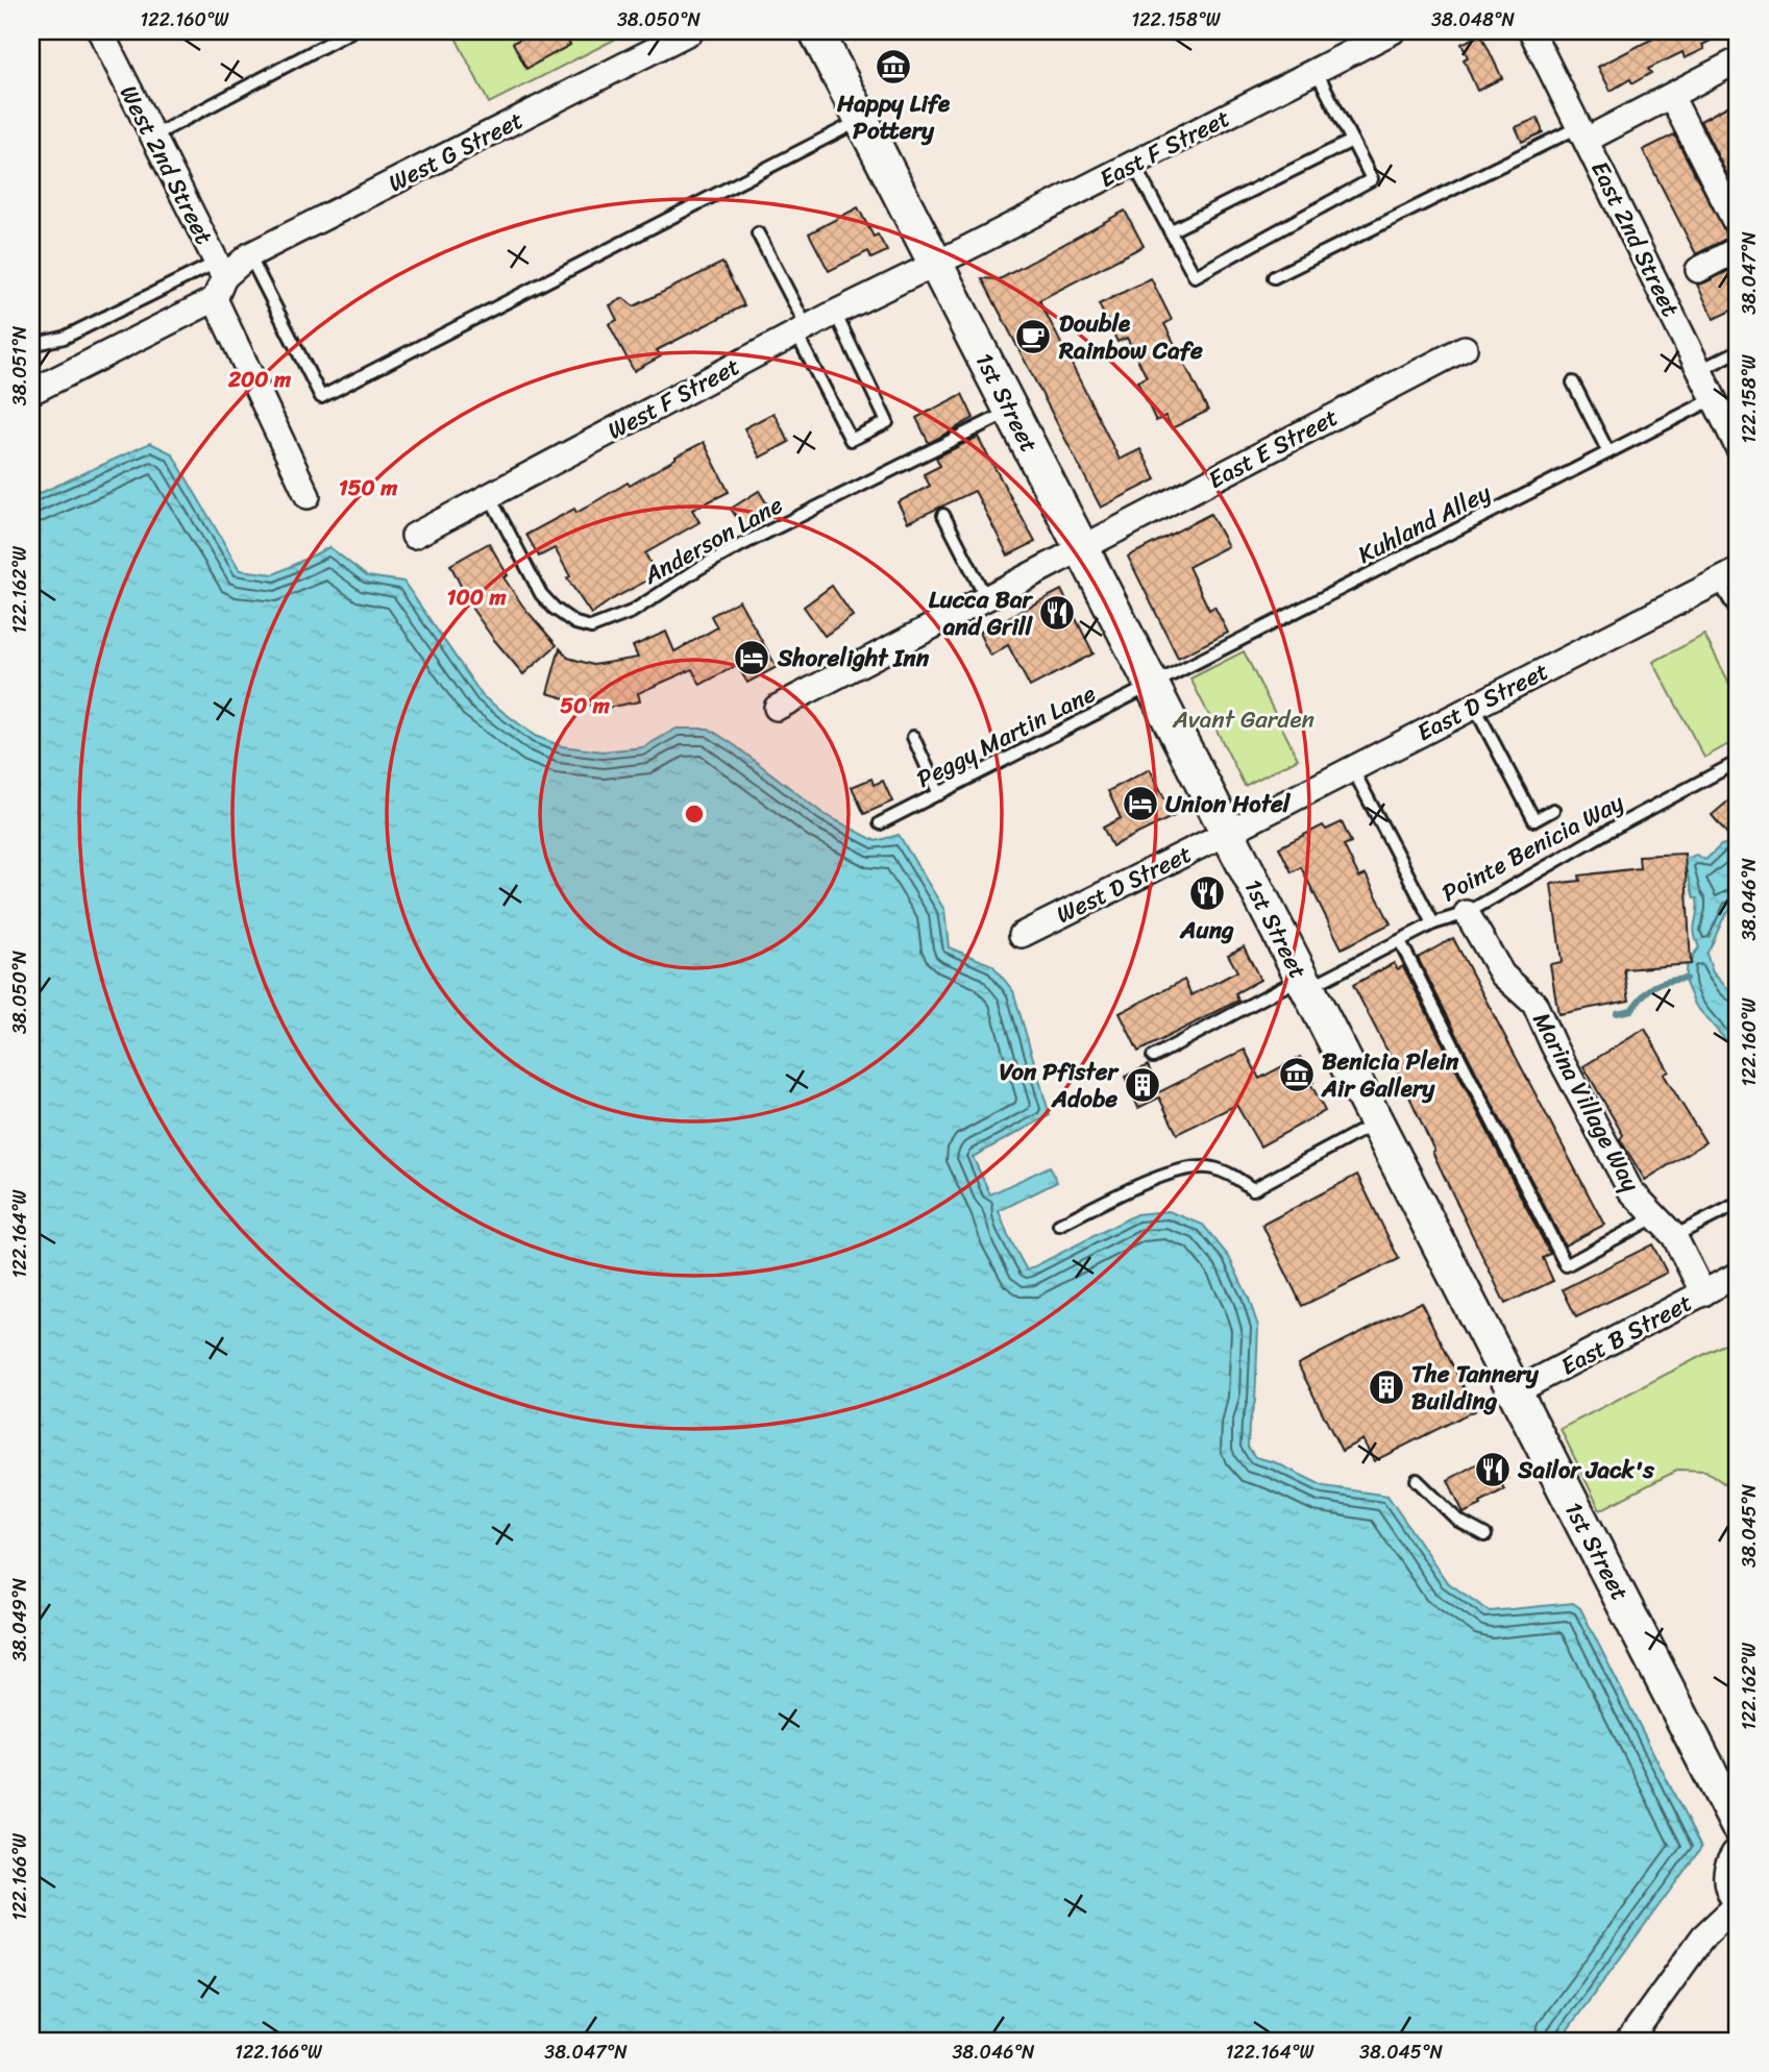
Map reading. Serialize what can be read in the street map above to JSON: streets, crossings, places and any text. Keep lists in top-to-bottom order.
{
  "streets": {
    "main road": ["1st Street"],
    "street": [
      "East F Street",
      "West G Street",
      "West 2nd Street",
      "East 2nd Street",
      "West F Street",
      "East E Street",
      "East D Street",
      "West D Street",
      "Marina Village Way",
      "East B Street"
    ],
    "lane": [
      "Kuhland Alley",
      "Anderson Lane",
      "Peggy Martin Lane",
      "Pointe Benicia Way"
    ]
  },
  "crossings": [
    ["East F Street", "West F Street"],
    ["East F Street", "1st Street"],
    ["West G Street", "West 2nd Street"],
    ["East 2nd Street", "Kuhland Alley"],
    ["West F Street", "1st Street"],
    ["West F Street", "Anderson Lane"],
    ["1st Street", "East E Street"],
    ["1st Street", "Kuhland Alley"],
    ["1st Street", "Anderson Lane"],
    ["1st Street", "East D Street"],
    ["1st Street", "Peggy Martin Lane"],
    ["1st Street", "Pointe Benicia Way"],
    ["1st Street", "West D Street"],
    ["1st Street", "East B Street"],
    ["Kuhland Alley", "Peggy Martin Lane"],
    ["East D Street", "West D Street"],
    ["Pointe Benicia Way", "Marina Village Way"],
    ["Marina Village Way", "East B Street"]
  ],
  "parks": ["Avant Garden"],
  "places": {
    "museum": ["Happy Life Pottery", "Benicia Plein Air Gallery"],
    "cafe": ["Double Rainbow Cafe"],
    "restaurant": ["Lucca Bar and Grill", "Aung", "Sailor Jack's"],
    "hotel": ["Shorelight Inn", "Union Hotel"],
    "building": ["Von Pfister Adobe", "The Tannery Building"]
  },
  "coordinates": [
    "122.160°W",
    "38.050°N",
    "122.158°W",
    "38.048°N",
    "38.047°N",
    "38.051°N",
    "122.162°W",
    "38.046°N",
    "122.164°W",
    "38.045°N",
    "38.049°N",
    "122.166°W"
  ],
  "rings": [
    "200 m",
    "150 m",
    "100 m",
    "50 m"
  ]
}
